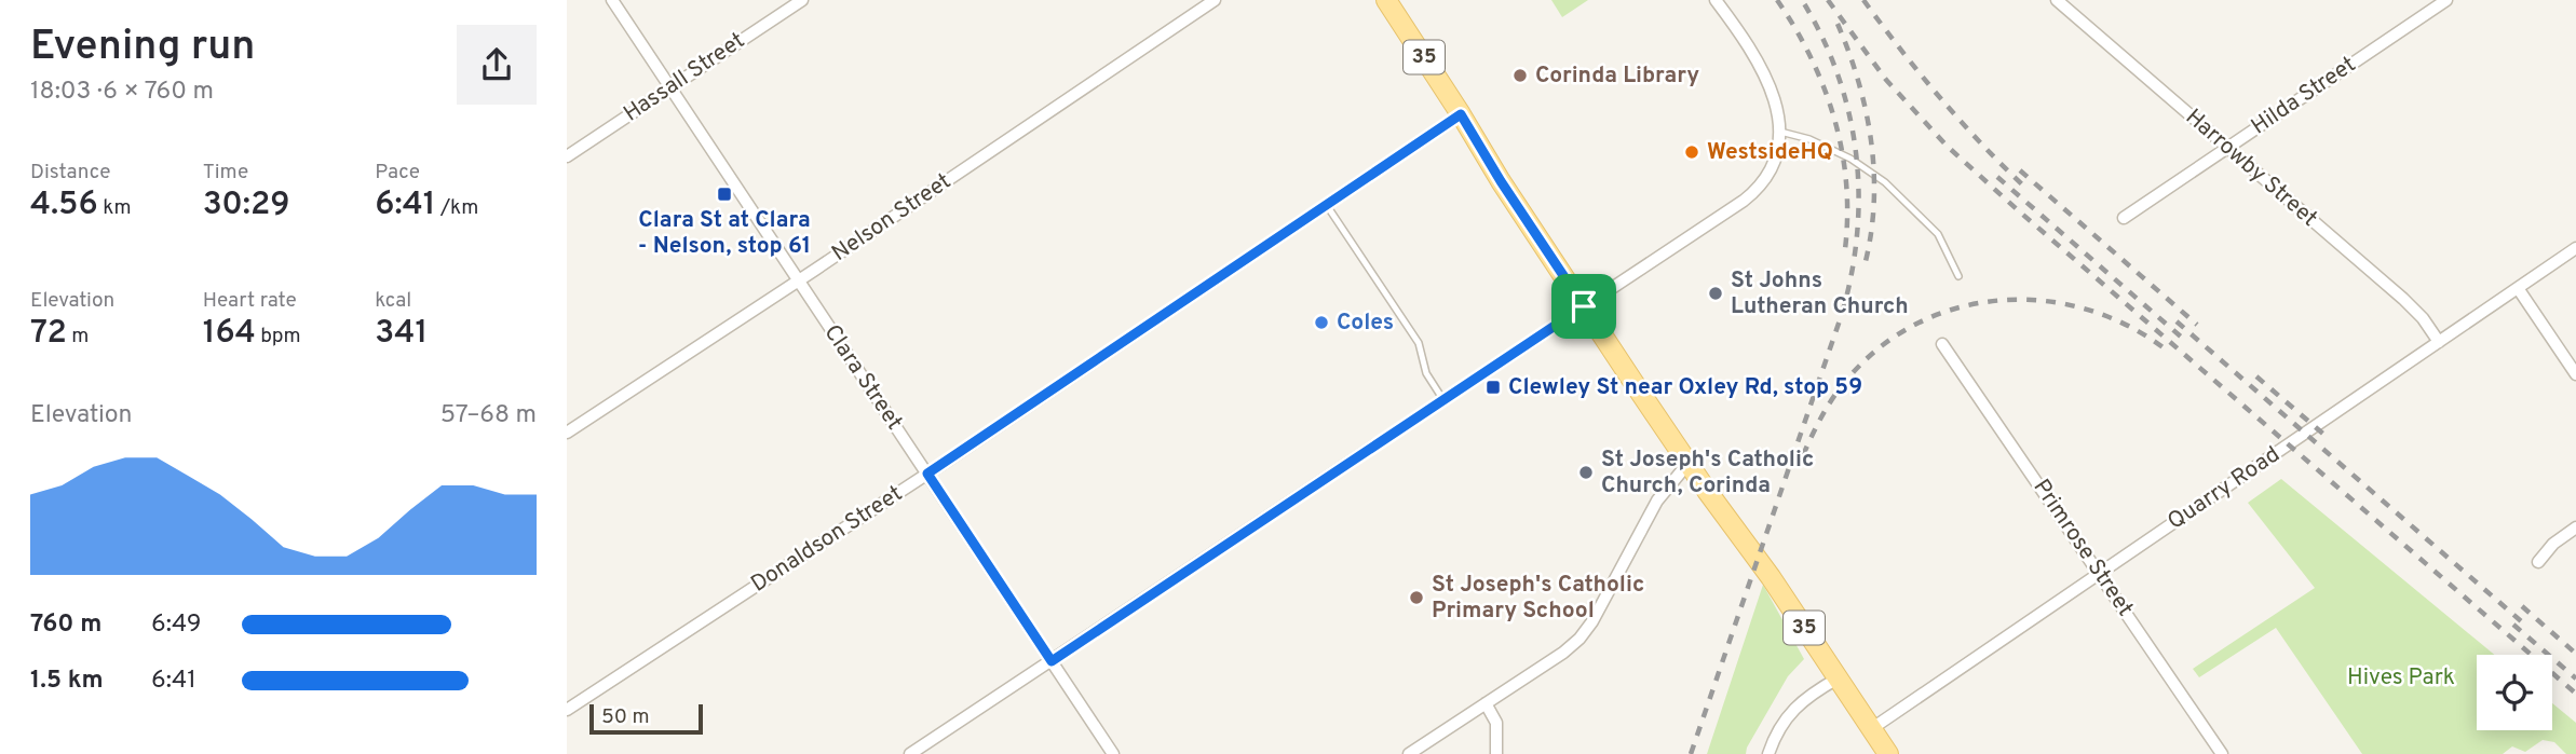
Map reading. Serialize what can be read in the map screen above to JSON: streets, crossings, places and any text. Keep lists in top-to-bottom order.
{
  "streets": {
    "main road": ["35"],
    "street": [
      "Hassall Street",
      "Hilda Street",
      "Harrowby Street",
      "Nelson Street",
      "Clara Street",
      "Quarry Road",
      "Donaldson Street",
      "Primrose Street"
    ]
  },
  "crossings": [
    ["35", "Quarry Road"],
    ["35", "Donaldson Street"],
    ["Hassall Street", "Clara Street"],
    ["Hilda Street", "Harrowby Street"],
    ["Harrowby Street", "Quarry Road"],
    ["Nelson Street", "Clara Street"],
    ["Clara Street", "Donaldson Street"],
    ["Quarry Road", "Primrose Street"]
  ],
  "parks": ["Hives Park"],
  "places": {
    "other": [
      "Corinda Library",
      "WestsideHQ",
      "St Johns Lutheran Church",
      "Coles",
      "St Joseph's Catholic Church, Corinda",
      "St Joseph's Catholic Primary School"
    ],
    "transit": ["Clara St at Clara - Nelson, stop 61", "Clewley St near Oxley Rd, stop 59"]
  },
  "scale_bar": "50 m",
  "page": {
    "heading": ["Evening run", "18:03 · 6 × 760 m"],
    "stats": [
      ["Distance", "4.56 km"],
      ["Time", "30:29"],
      ["Pace", "6:41 /km"],
      ["Elevation", "72 m"],
      ["Heart rate", "164 bpm"],
      ["kcal", "341"]
    ],
    "chart": ["Elevation", "57–68 m"],
    "list": [
      {
        "name": "760 m",
        "note": "6:49"
      },
      {
        "name": "1.5 km",
        "note": "6:41"
      }
    ],
    "scale": "50 m"
  }
}
